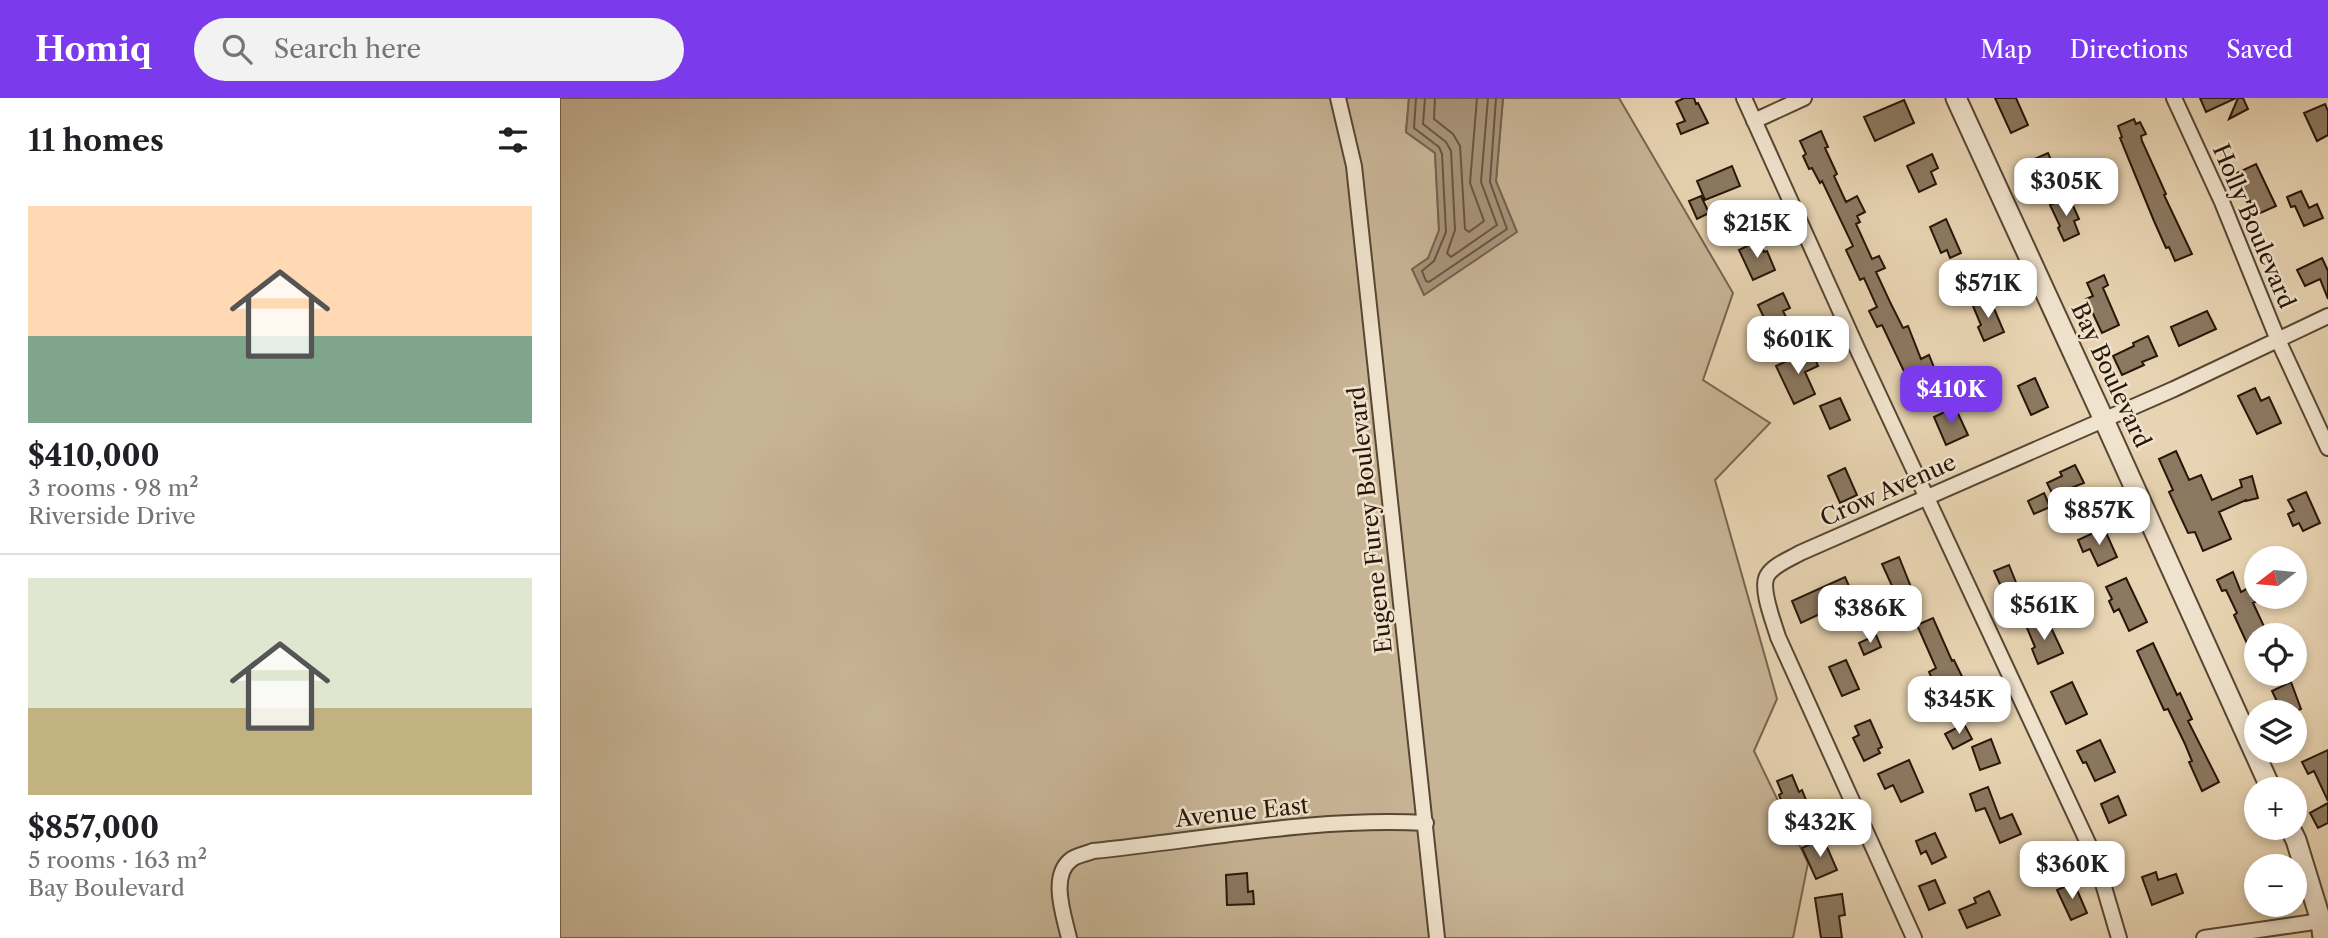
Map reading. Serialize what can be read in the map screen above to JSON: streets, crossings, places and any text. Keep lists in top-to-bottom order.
{
  "streets": {
    "street": [
      "Holly Boulevard",
      "Bay Boulevard",
      "Crow Avenue",
      "Eugene Furey Boulevard",
      "Avenue East"
    ]
  },
  "crossings": [
    ["Holly Boulevard", "Crow Avenue"],
    ["Bay Boulevard", "Crow Avenue"],
    ["Eugene Furey Boulevard", "Avenue East"]
  ],
  "north": "left",
  "page": {
    "header": "Homiq",
    "search": "Search here",
    "nav": ["Map", "Directions", "Saved"],
    "heading": "11 homes",
    "price": [
      "$305K",
      "$215K",
      "$571K",
      "$601K",
      "$410K",
      "$857K",
      "$561K",
      "$386K",
      "$345K",
      "$432K",
      "$360K"
    ],
    "list": [
      {
        "name": "$410,000",
        "note": "3 rooms · 98 m² · Riverside Drive"
      },
      {
        "name": "$857,000",
        "note": "5 rooms · 163 m² · Bay Boulevard"
      }
    ],
    "map_buttons": ["+", "−"]
  }
}
